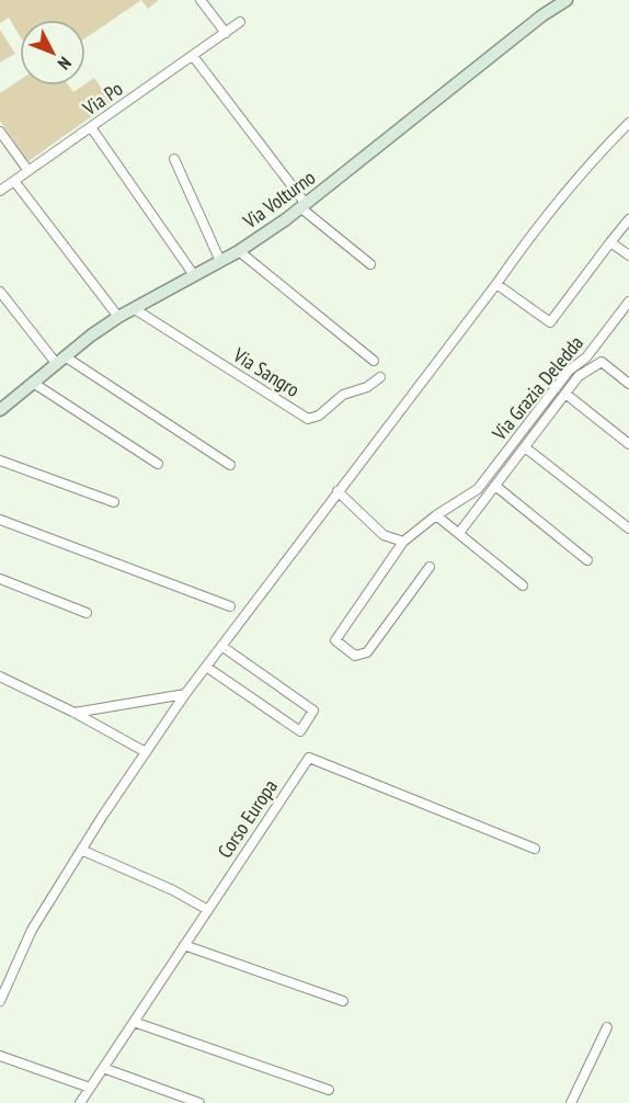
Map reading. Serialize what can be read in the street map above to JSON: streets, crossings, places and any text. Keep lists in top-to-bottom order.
{
  "streets": {
    "street": [
      "Via Po",
      "Via Volturno",
      "Via Sangro",
      "Via Grazia Deledda",
      "Corso Europa"
    ]
  },
  "crossings": [
    ["Via Volturno", "Via Sangro"]
  ],
  "north": "bottom right"
}
